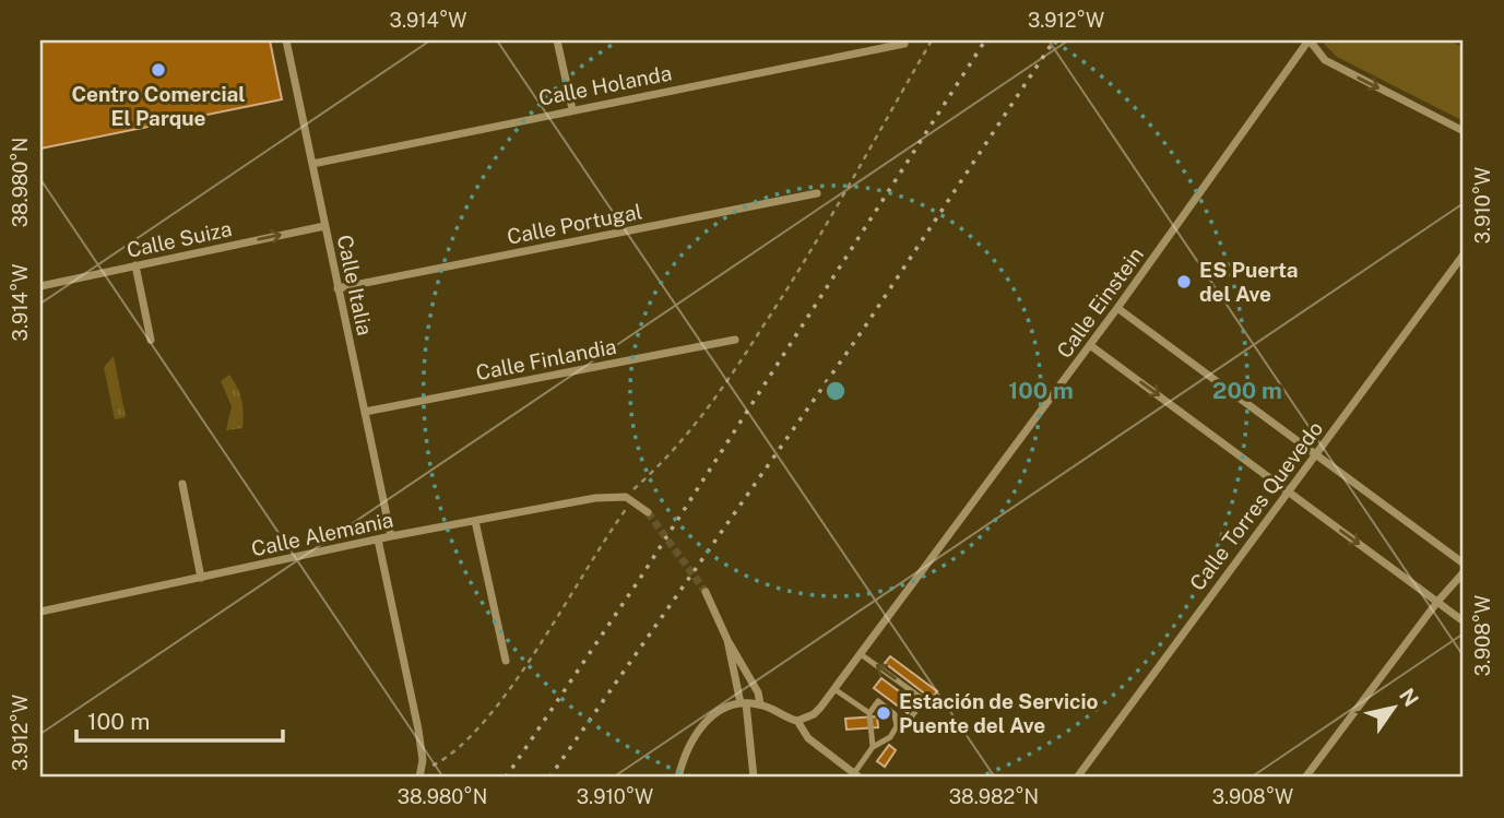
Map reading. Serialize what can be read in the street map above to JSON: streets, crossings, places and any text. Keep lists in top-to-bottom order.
{
  "streets": {
    "street": [
      "Calle Holanda",
      "Calle Portugal",
      "Calle Suiza",
      "Calle Italia",
      "Calle Einstein",
      "Calle Finlandia",
      "Calle Torres Quevedo",
      "Calle Alemania"
    ]
  },
  "crossings": [
    ["Calle Holanda", "Calle Italia"],
    ["Calle Portugal", "Calle Italia"],
    ["Calle Suiza", "Calle Italia"],
    ["Calle Italia", "Calle Finlandia"],
    ["Calle Italia", "Calle Alemania"]
  ],
  "one_way": ["Calle Suiza"],
  "places": ["Centro Comercial El Parque", "ES Puerta del Ave", "Estación de Servicio Puente del Ave"],
  "scale_bar": "100 m",
  "north": "top right",
  "coordinates": [
    "3.914°W",
    "3.912°W",
    "38.980°N",
    "3.910°W",
    "3.908°W",
    "38.982°N"
  ],
  "rings": ["100 m", "200 m"]
}
